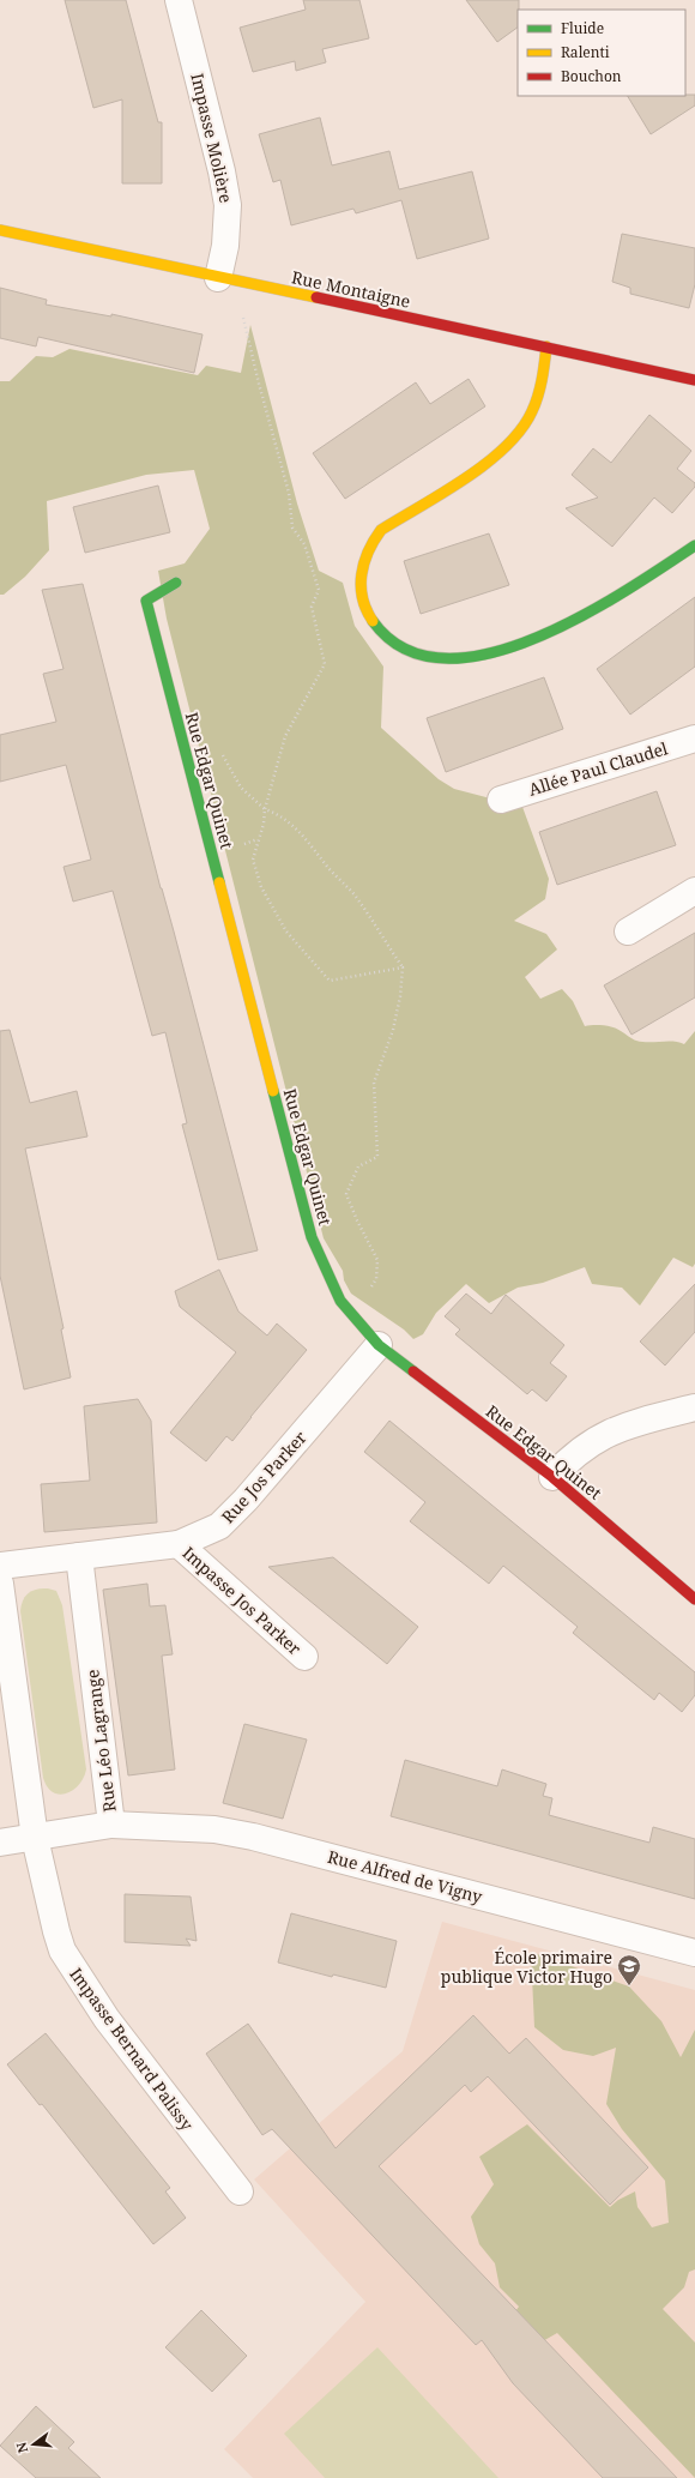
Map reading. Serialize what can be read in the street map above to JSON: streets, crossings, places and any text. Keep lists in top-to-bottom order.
{
  "streets": {
    "street": [
      "Impasse Molière",
      "Rue Montaigne",
      "Allée Paul Claudel",
      "Rue Edgar Quinet",
      "Rue Jos Parker",
      "Impasse Jos Parker",
      "Rue Léo Lagrange",
      "Rue Alfred de Vigny",
      "Impasse Bernard Palissy"
    ]
  },
  "crossings": [
    ["Impasse Molière", "Rue Montaigne"],
    ["Rue Edgar Quinet", "Rue Jos Parker"],
    ["Rue Jos Parker", "Impasse Jos Parker"],
    ["Rue Jos Parker", "Rue Léo Lagrange"],
    ["Rue Léo Lagrange", "Rue Alfred de Vigny"],
    ["Rue Léo Lagrange", "Impasse Bernard Palissy"]
  ],
  "places": {
    "school or university": ["École primaire publique Victor Hugo"]
  },
  "legend": ["Fluide", "Ralenti", "Bouchon"],
  "north": "left"
}
